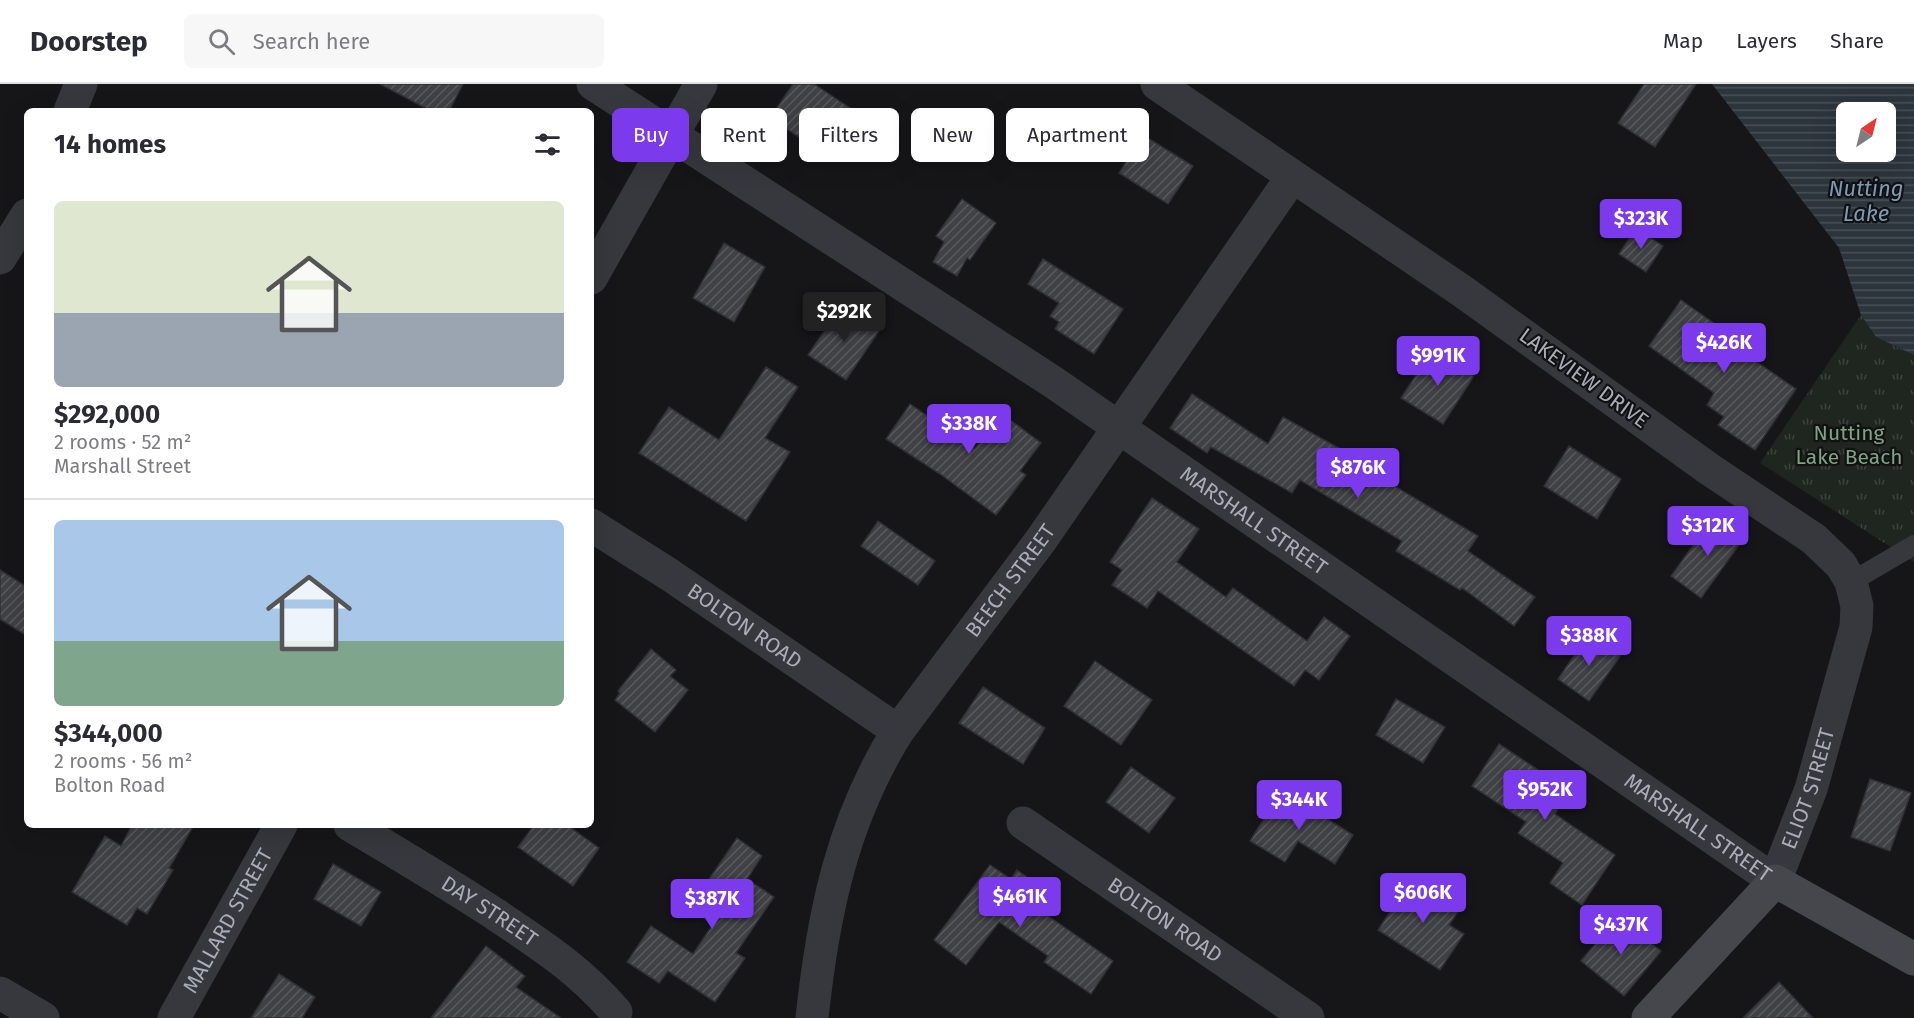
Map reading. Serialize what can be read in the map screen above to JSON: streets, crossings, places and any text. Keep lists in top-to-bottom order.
{
  "streets": {
    "street": [
      "LAKEVIEW DRIVE",
      "MARSHALL STREET",
      "BEECH STREET",
      "BOLTON ROAD",
      "ELIOT STREET",
      "DAY STREET",
      "MALLARD STREET"
    ]
  },
  "crossings": [
    ["LAKEVIEW DRIVE", "BEECH STREET"],
    ["LAKEVIEW DRIVE", "ELIOT STREET"],
    ["MARSHALL STREET", "BEECH STREET"],
    ["MARSHALL STREET", "ELIOT STREET"],
    ["BEECH STREET", "BOLTON ROAD"]
  ],
  "water": ["Nutting Lake"],
  "parks": ["Nutting Lake Beach"],
  "north": "top right",
  "page": {
    "header": "Doorstep",
    "search": "Search here",
    "nav": ["Map", "Layers", "Share"],
    "chip": [
      "Buy",
      "Rent",
      "Filters",
      "New",
      "Apartment"
    ],
    "heading": "14 homes",
    "list": [
      {
        "name": "$292,000",
        "note": "2 rooms · 52 m² · Marshall Street"
      },
      {
        "name": "$344,000",
        "note": "2 rooms · 56 m² · Bolton Road"
      }
    ],
    "price": [
      "$323K",
      "$292K",
      "$426K",
      "$991K",
      "$338K",
      "$876K",
      "$312K",
      "$388K",
      "$952K",
      "$344K",
      "$606K",
      "$461K",
      "$387K",
      "$437K"
    ]
  }
}
